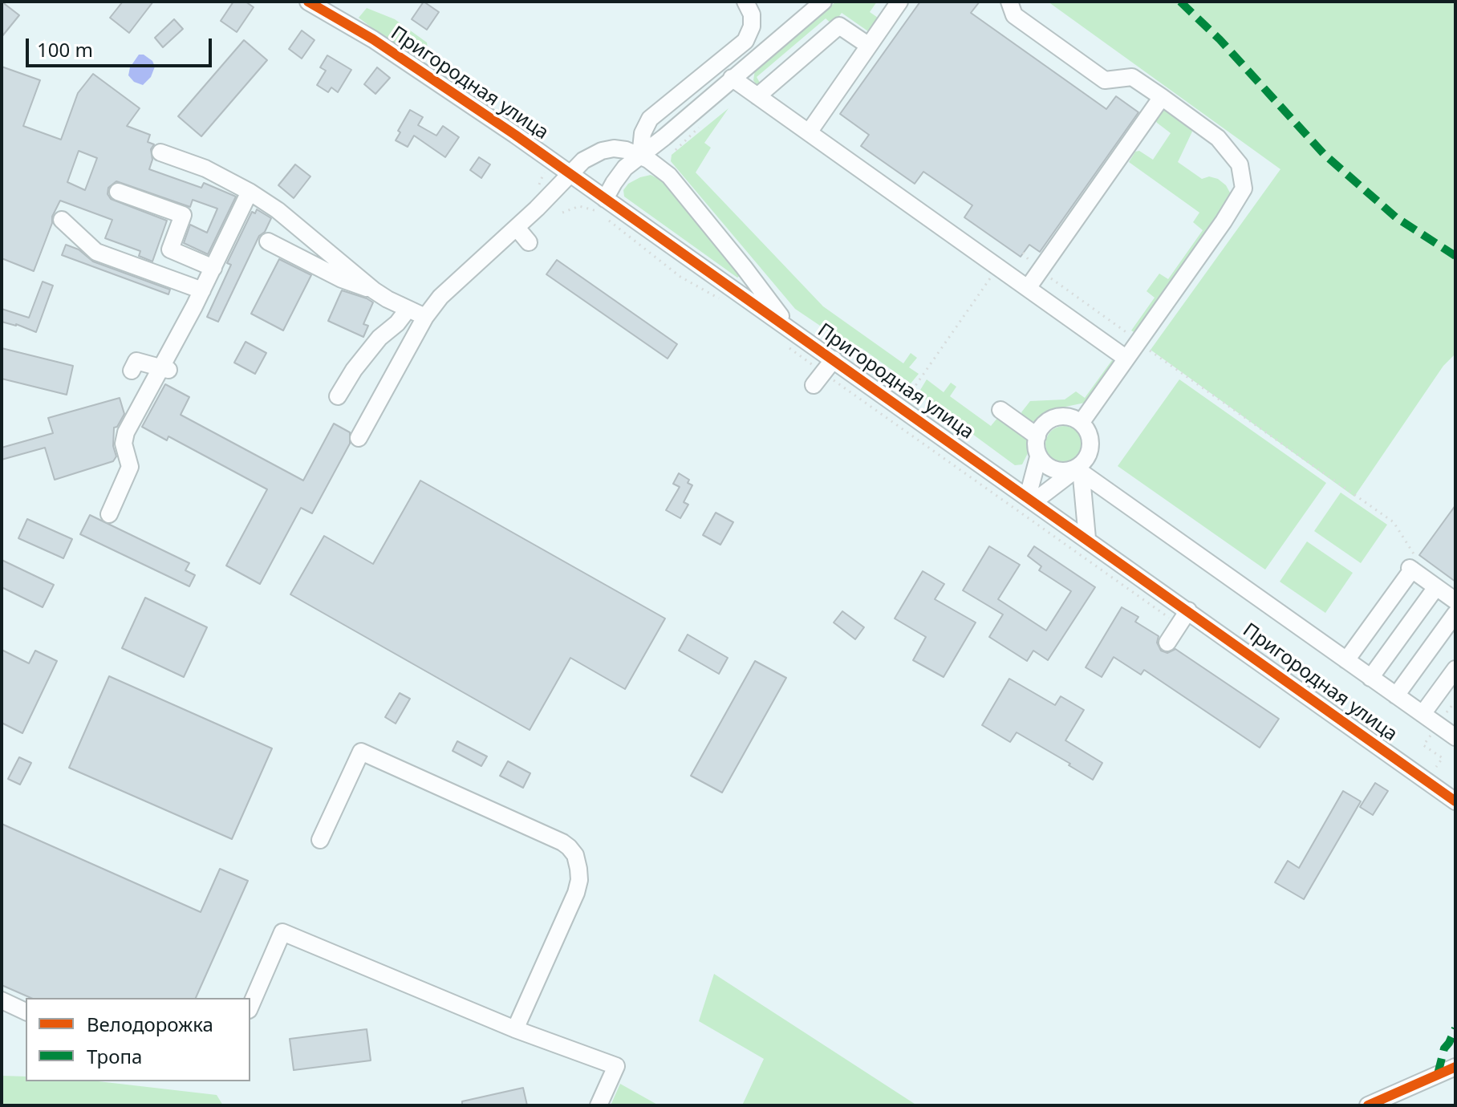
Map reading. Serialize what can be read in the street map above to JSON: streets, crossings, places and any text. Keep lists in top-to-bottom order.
{
  "streets": {
    "street": ["Пригородная улица"]
  },
  "legend": ["Велодорожка", "Тропа"],
  "scale_bar": "100 m"
}
